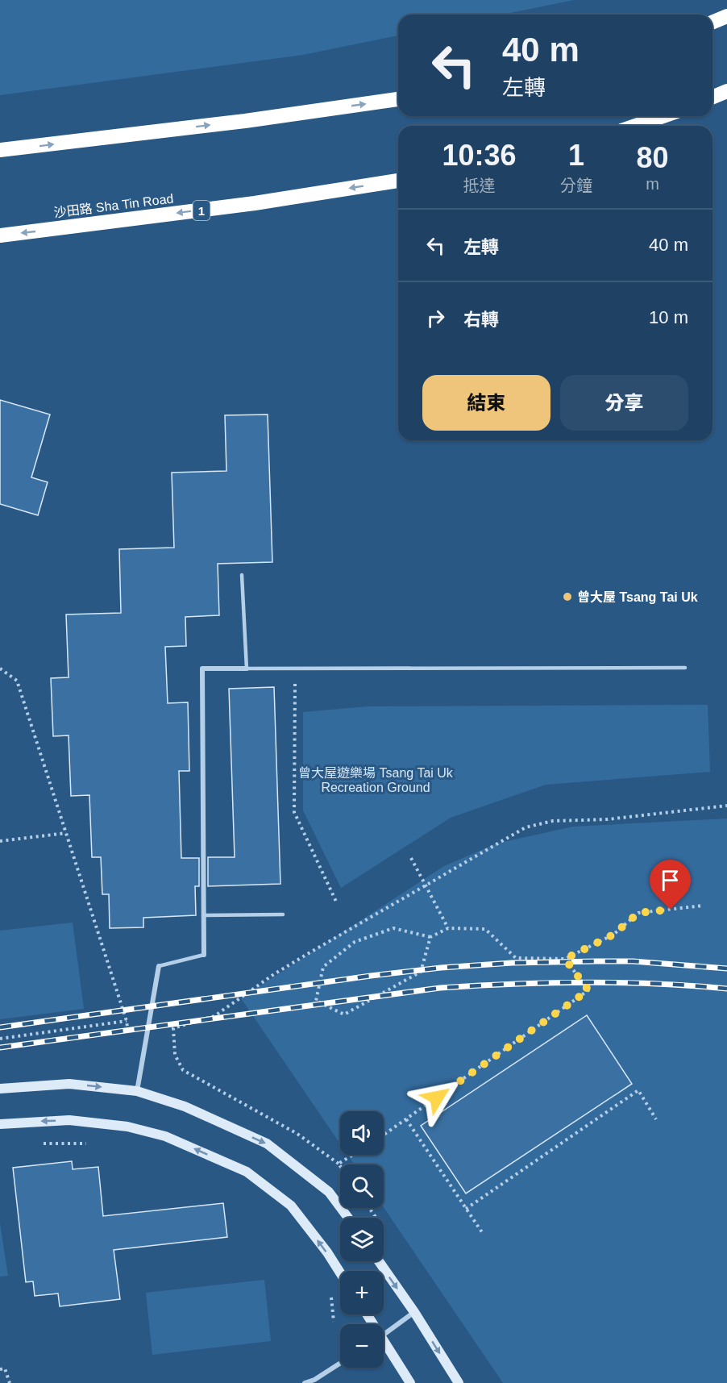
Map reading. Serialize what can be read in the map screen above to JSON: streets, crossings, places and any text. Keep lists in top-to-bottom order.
{
  "streets": {
    "highway": ["沙田路 Sha Tin Road", "1"]
  },
  "parks": ["曾大屋遊樂場 Tsang Tai Uk Recreation Ground"],
  "places": ["曾大屋 Tsang Tai Uk"],
  "page": {
    "turn": ["40 m", "左轉"],
    "eta": [
      "10:36",
      "抵達",
      "1",
      "分鐘",
      "80",
      "m"
    ],
    "list": [
      {
        "name": "左轉",
        "value": "40 m"
      },
      {
        "name": "右轉",
        "value": "10 m"
      }
    ],
    "buttons": ["結束", "分享"],
    "map_buttons": ["+", "−"]
  }
}
